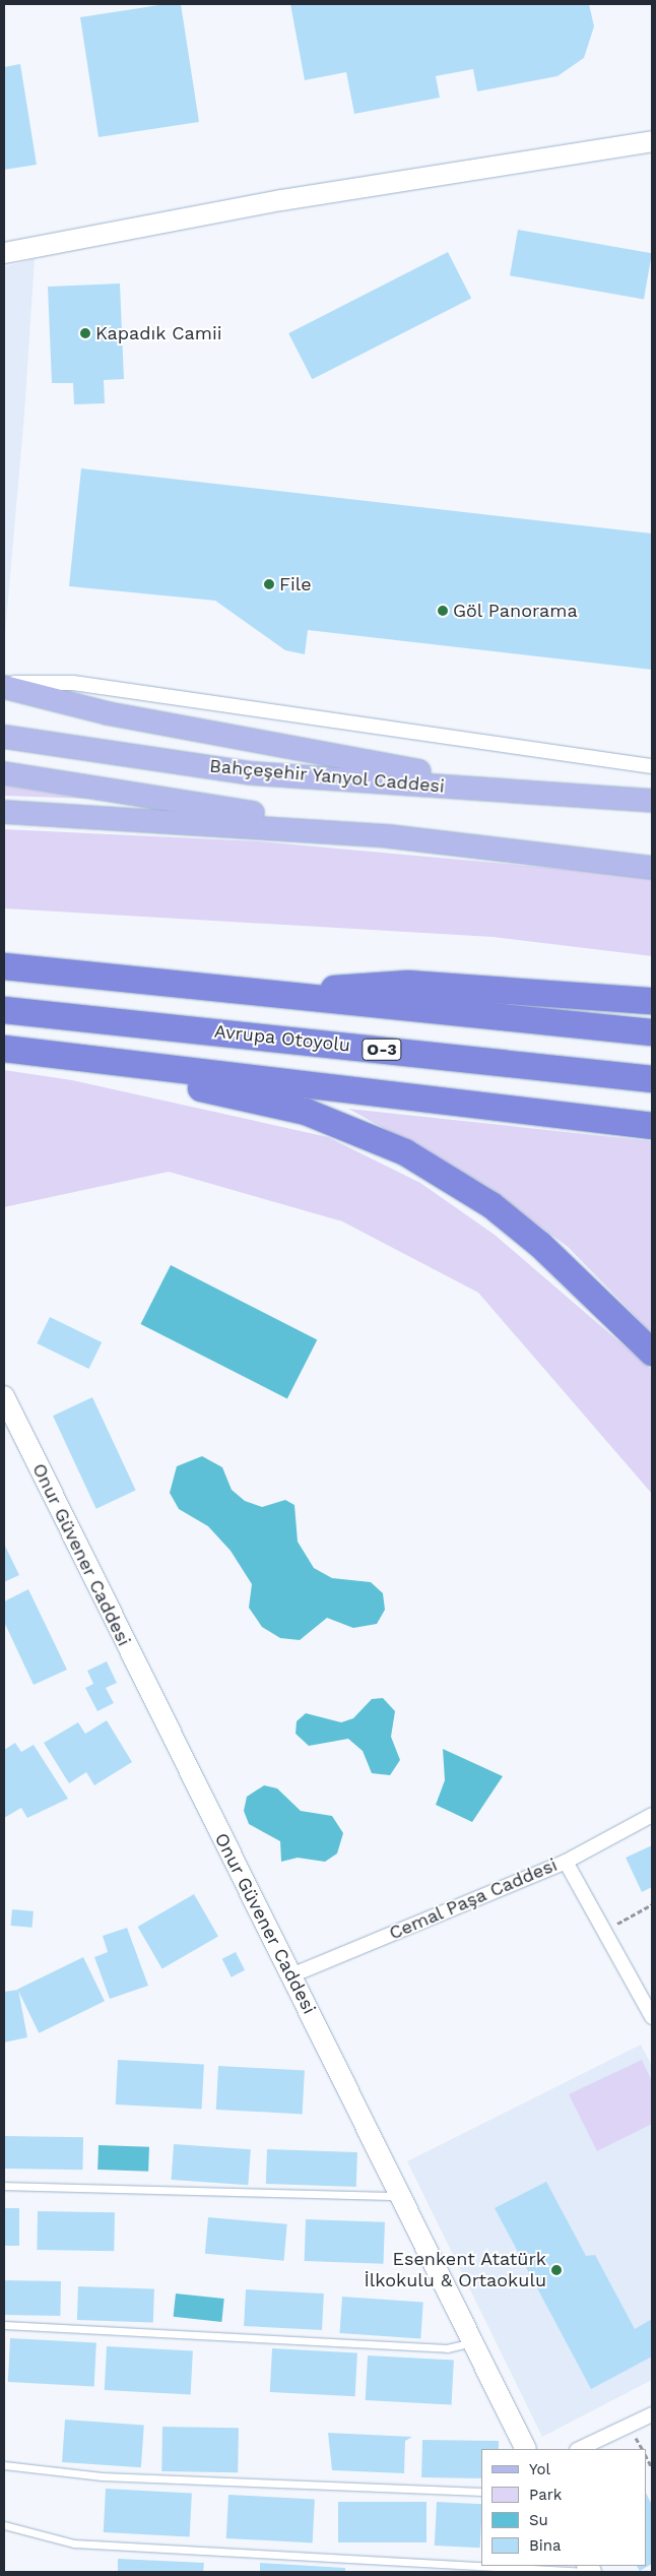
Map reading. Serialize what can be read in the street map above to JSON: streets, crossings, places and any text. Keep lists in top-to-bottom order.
{
  "streets": {
    "highway": ["Avrupa Otoyolu", "O-3"],
    "main road": ["Bahçeşehir Yanyol Caddesi"],
    "street": ["Onur Güvener Caddesi", "Cemal Paşa Caddesi"]
  },
  "crossings": [
    ["Onur Güvener Caddesi", "Cemal Paşa Caddesi"]
  ],
  "places": [
    "Kapadık Camii",
    "File",
    "Göl Panorama",
    "Esenkent Atatürk İlkokulu & Ortaokulu"
  ],
  "legend": [
    "Yol",
    "Park",
    "Su",
    "Bina"
  ]
}
